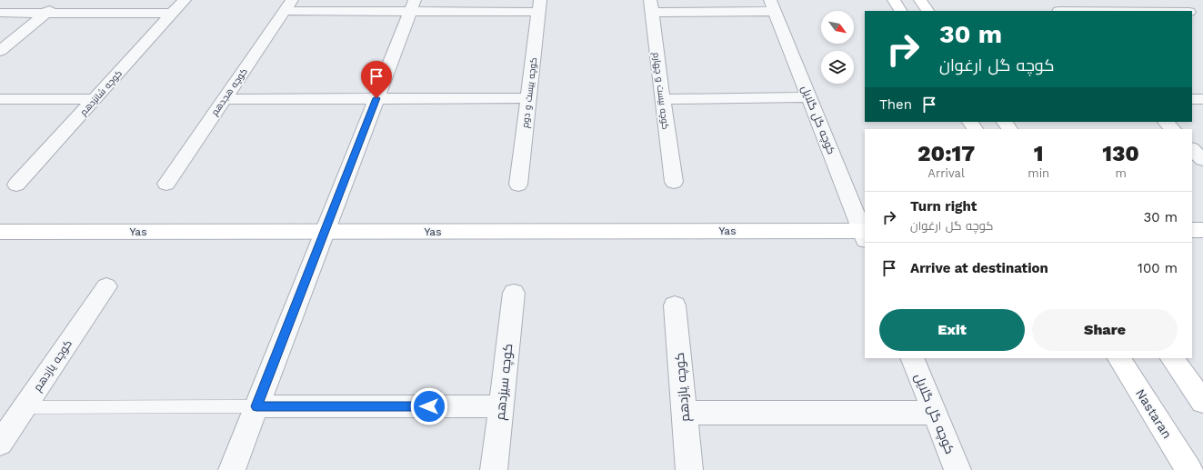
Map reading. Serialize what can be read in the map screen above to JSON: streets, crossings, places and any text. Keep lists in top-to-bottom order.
{
  "streets": {
    "street": [
      "کوچه بیست و چهارم",
      "کوچه هجدهم",
      "کوچه شانزدهم",
      "کوچه بیست و دوم",
      "کوچه گل گلایل",
      "Yas",
      "کوچه یازدهم",
      "کوچه سیزدهم",
      "Nastaran"
    ]
  },
  "crossings": [
    ["کوچه گل گلایل", "Yas"]
  ],
  "north": "bottom right",
  "page": {
    "turn": ["30 m", "کوچه گل ارغوان"],
    "then": "Then",
    "eta": [
      "20:17",
      "Arrival",
      "1",
      "min",
      "130",
      "m"
    ],
    "list": [
      {
        "name": "Turn right",
        "note": "کوچه گل ارغوان",
        "value": "30 m"
      },
      {
        "name": "Arrive at destination",
        "value": "100 m"
      }
    ],
    "buttons": ["Exit", "Share"]
  }
}
